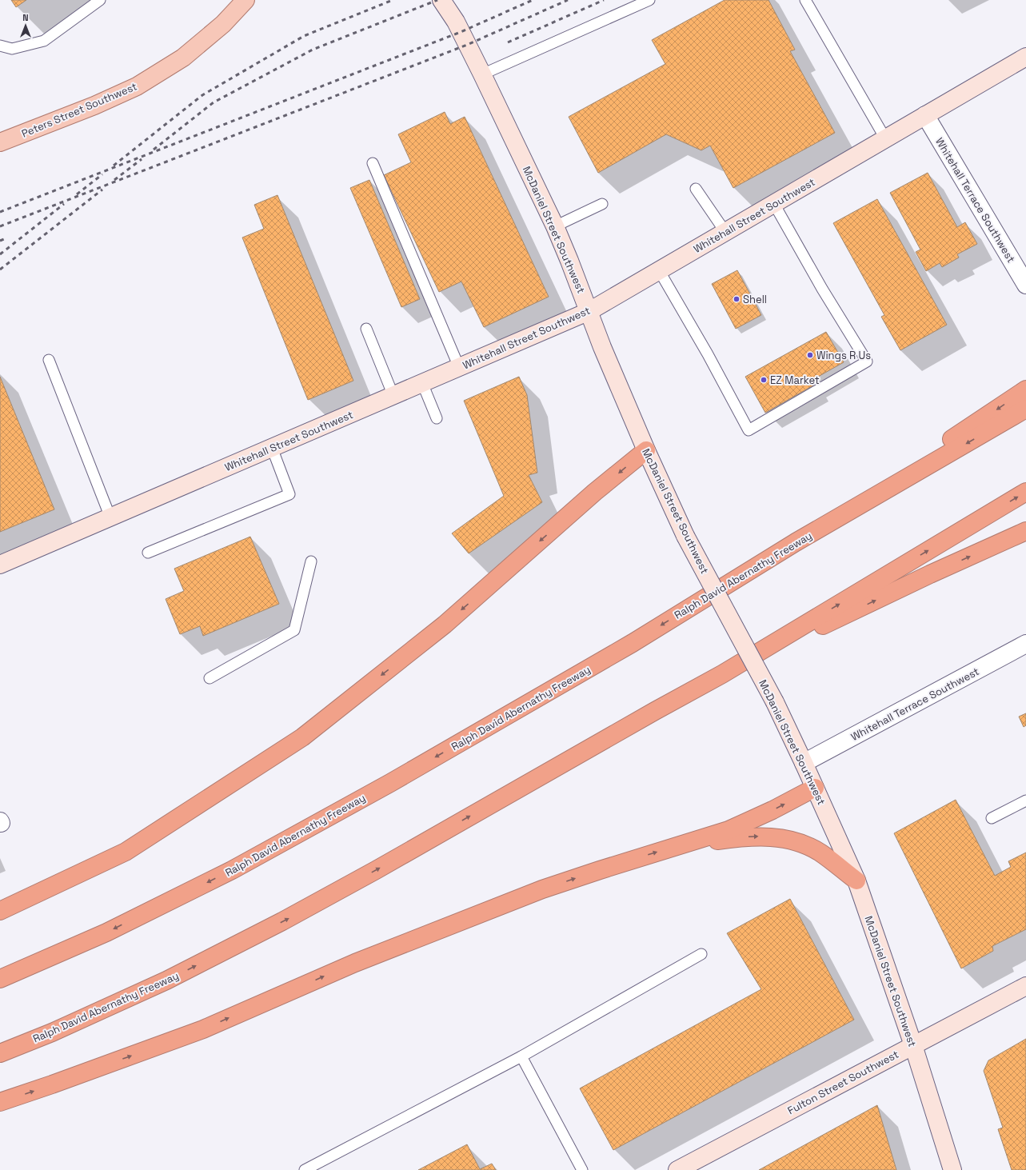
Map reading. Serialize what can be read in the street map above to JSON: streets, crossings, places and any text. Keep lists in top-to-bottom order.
{
  "streets": {
    "highway": ["Ralph David Abernathy Freeway"],
    "main road": ["Peters Street Southwest"],
    "street": [
      "Whitehall Terrace Southwest",
      "Whitehall Street Southwest",
      "McDaniel Street Southwest",
      "Fulton Street Southwest"
    ]
  },
  "crossings": [
    ["Whitehall Terrace Southwest", "Whitehall Street Southwest"],
    ["Whitehall Terrace Southwest", "McDaniel Street Southwest"],
    ["Whitehall Street Southwest", "McDaniel Street Southwest"],
    ["McDaniel Street Southwest", "Fulton Street Southwest"]
  ],
  "places": ["Shell", "Wings R Us", "EZ Market"],
  "north": "top"
}
